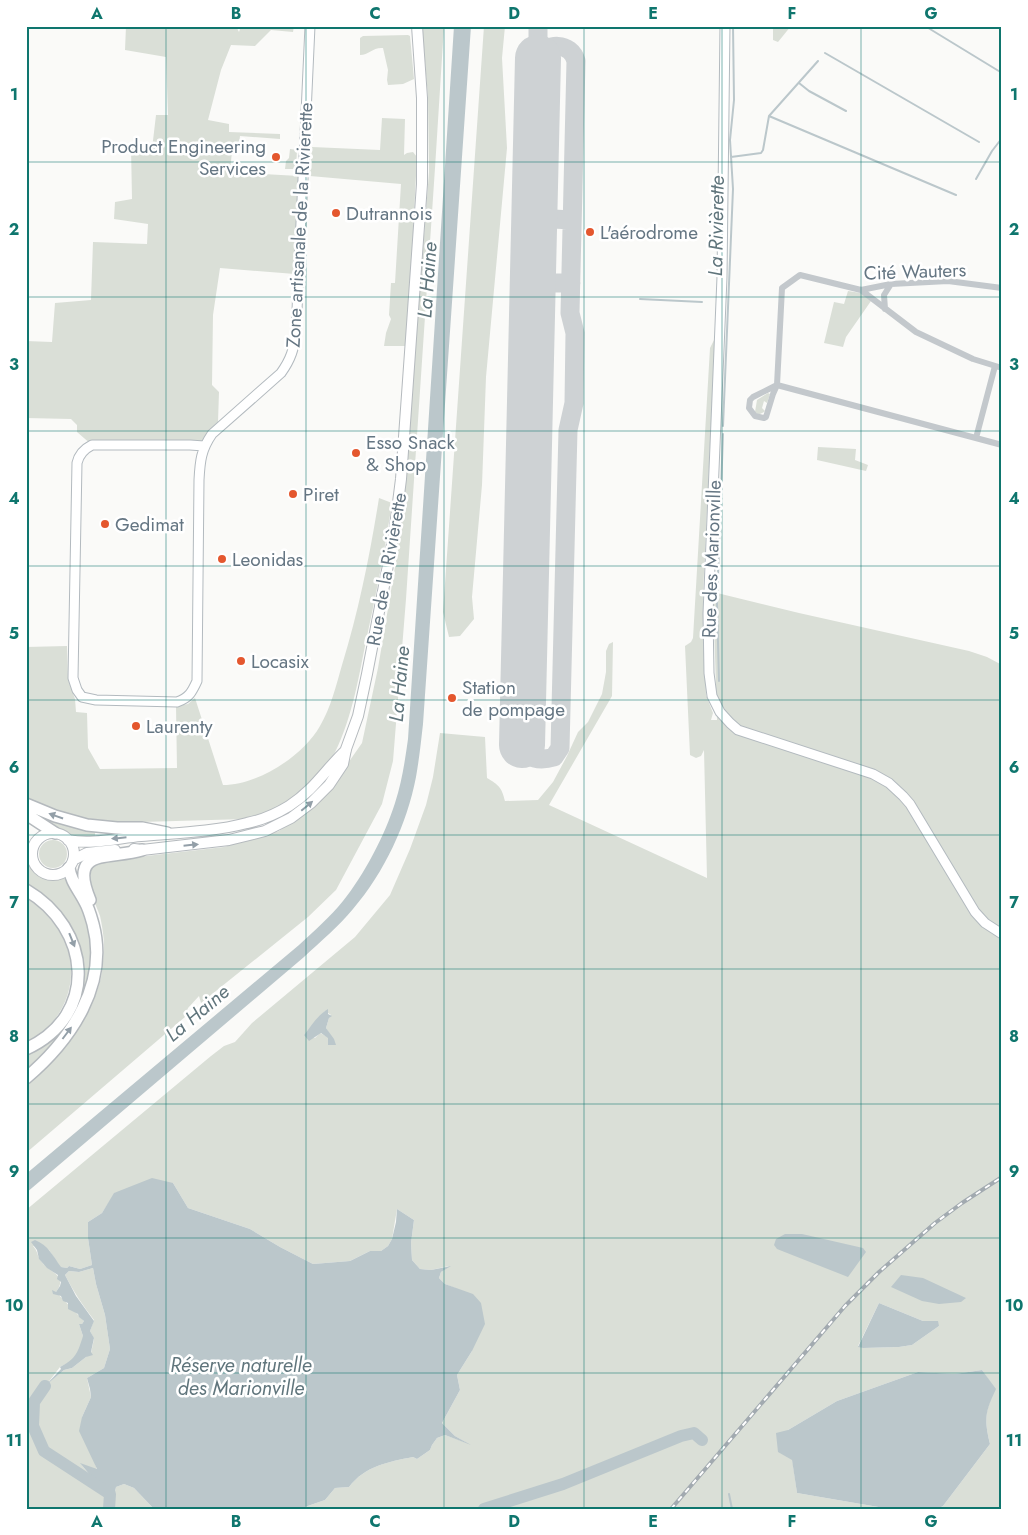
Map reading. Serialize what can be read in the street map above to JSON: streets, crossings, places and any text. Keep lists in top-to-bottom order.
{
  "streets": {
    "main road": ["Rue de la Rivièrette"],
    "street": ["Zone artisanale de la Rivierette", "Cité Wauters", "Rue des Marionville"]
  },
  "water": ["La Rivièrette", "La Haine", "Réserve naturelle des Marionville"],
  "places": [
    "Product Engineering Services",
    "Dutrannois",
    "L'aérodrome",
    "Esso Snack & Shop",
    "Piret",
    "Gedimat",
    "Leonidas",
    "Locasix",
    "Station de pompage",
    "Laurenty"
  ],
  "grid": {
    "columns": [
      "A",
      "B",
      "C",
      "D",
      "E",
      "F",
      "G"
    ],
    "rows": [
      "1",
      "2",
      "3",
      "4",
      "5",
      "6",
      "7",
      "8",
      "9",
      "10",
      "11"
    ]
  }
}
